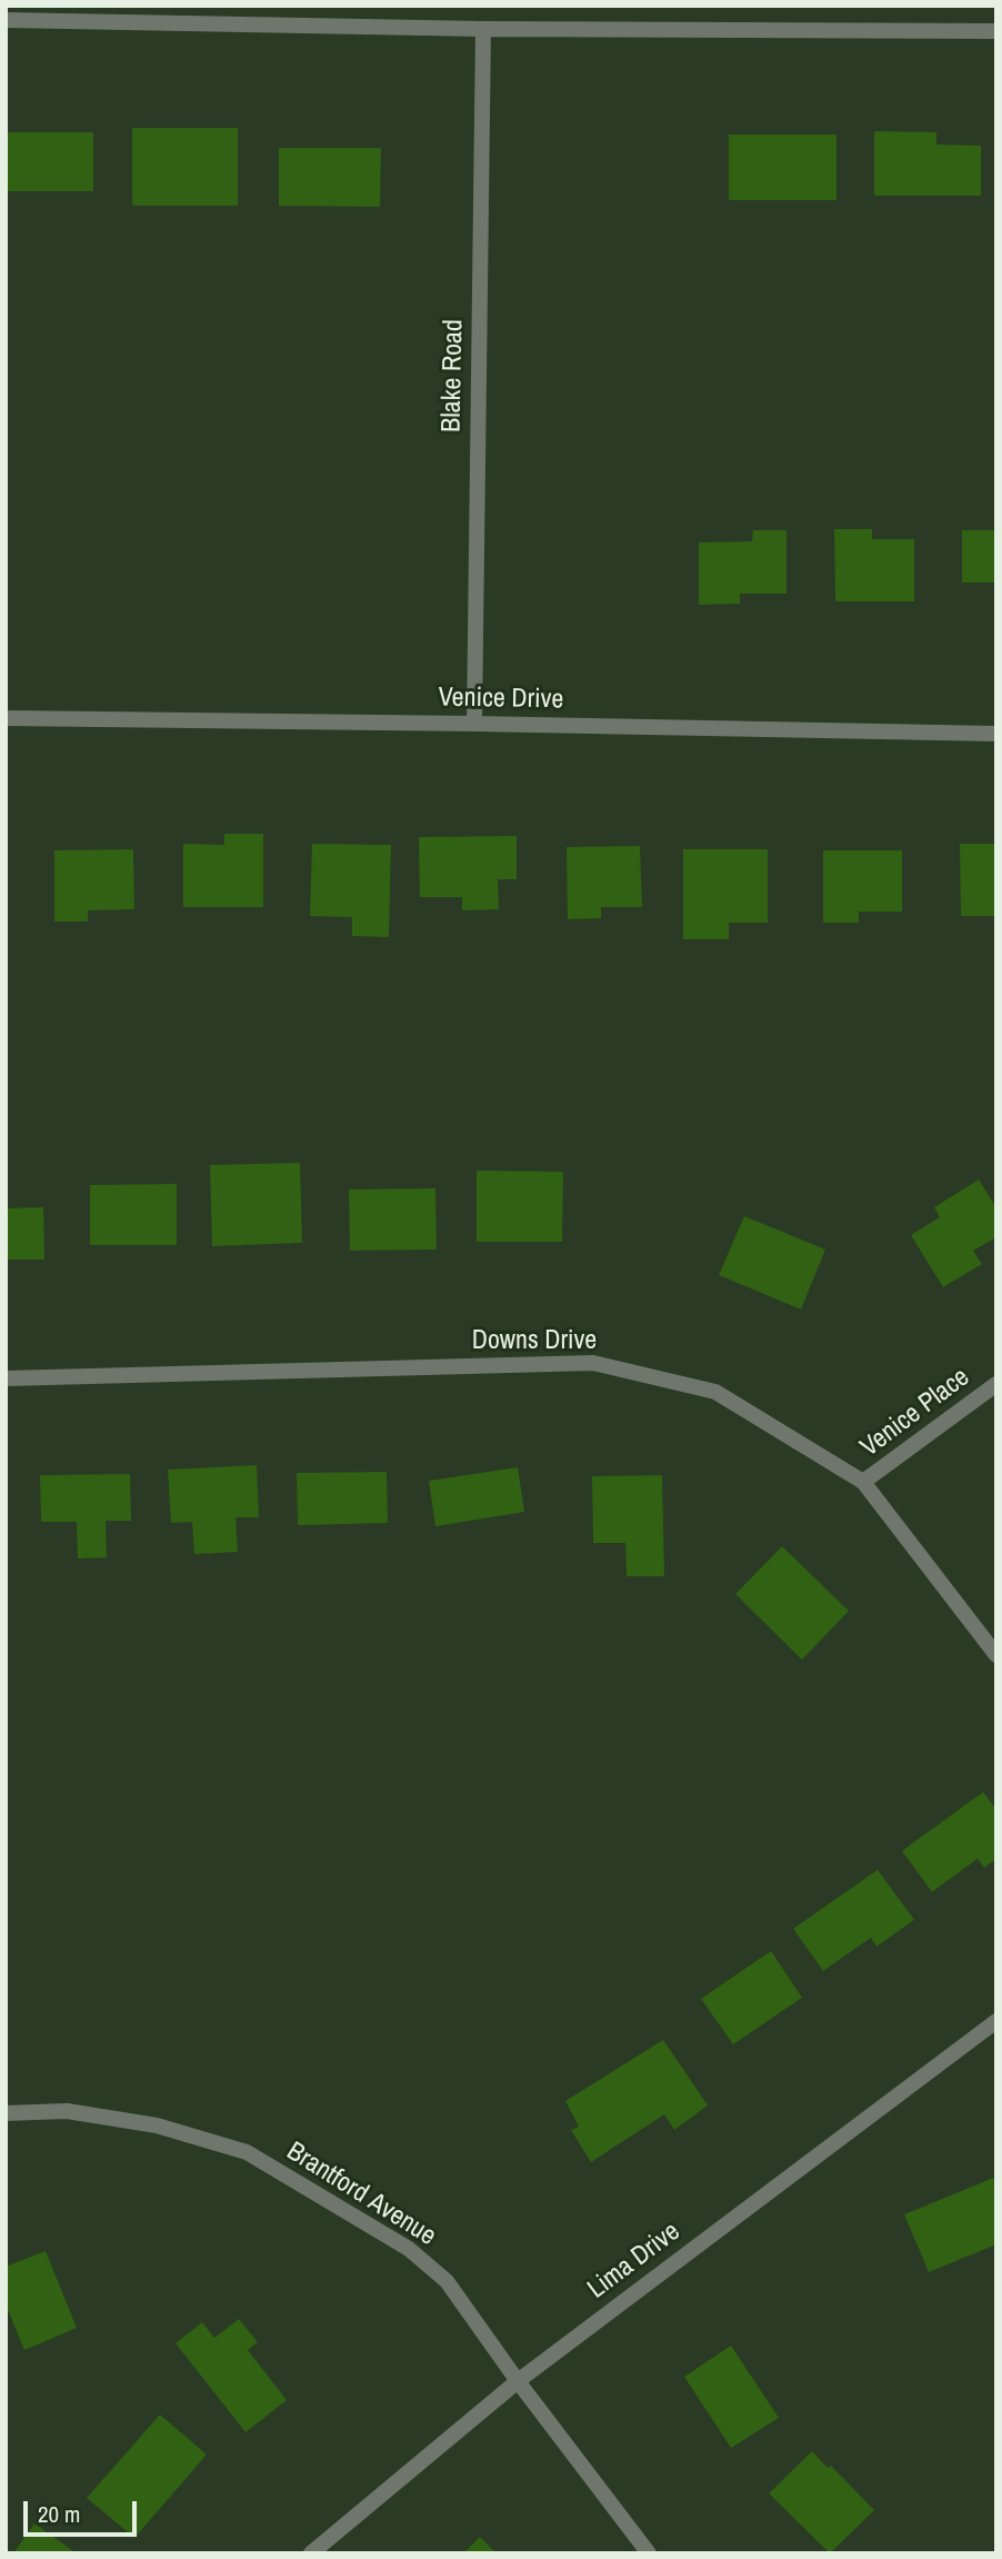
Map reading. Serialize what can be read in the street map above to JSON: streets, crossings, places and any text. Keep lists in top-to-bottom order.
{
  "streets": {
    "street": [
      "Blake Road",
      "Venice Drive",
      "Downs Drive",
      "Venice Place",
      "Brantford Avenue",
      "Lima Drive"
    ]
  },
  "crossings": [
    ["Blake Road", "Venice Drive"],
    ["Downs Drive", "Venice Place"],
    ["Brantford Avenue", "Lima Drive"]
  ],
  "scale_bar": "20 m"
}
